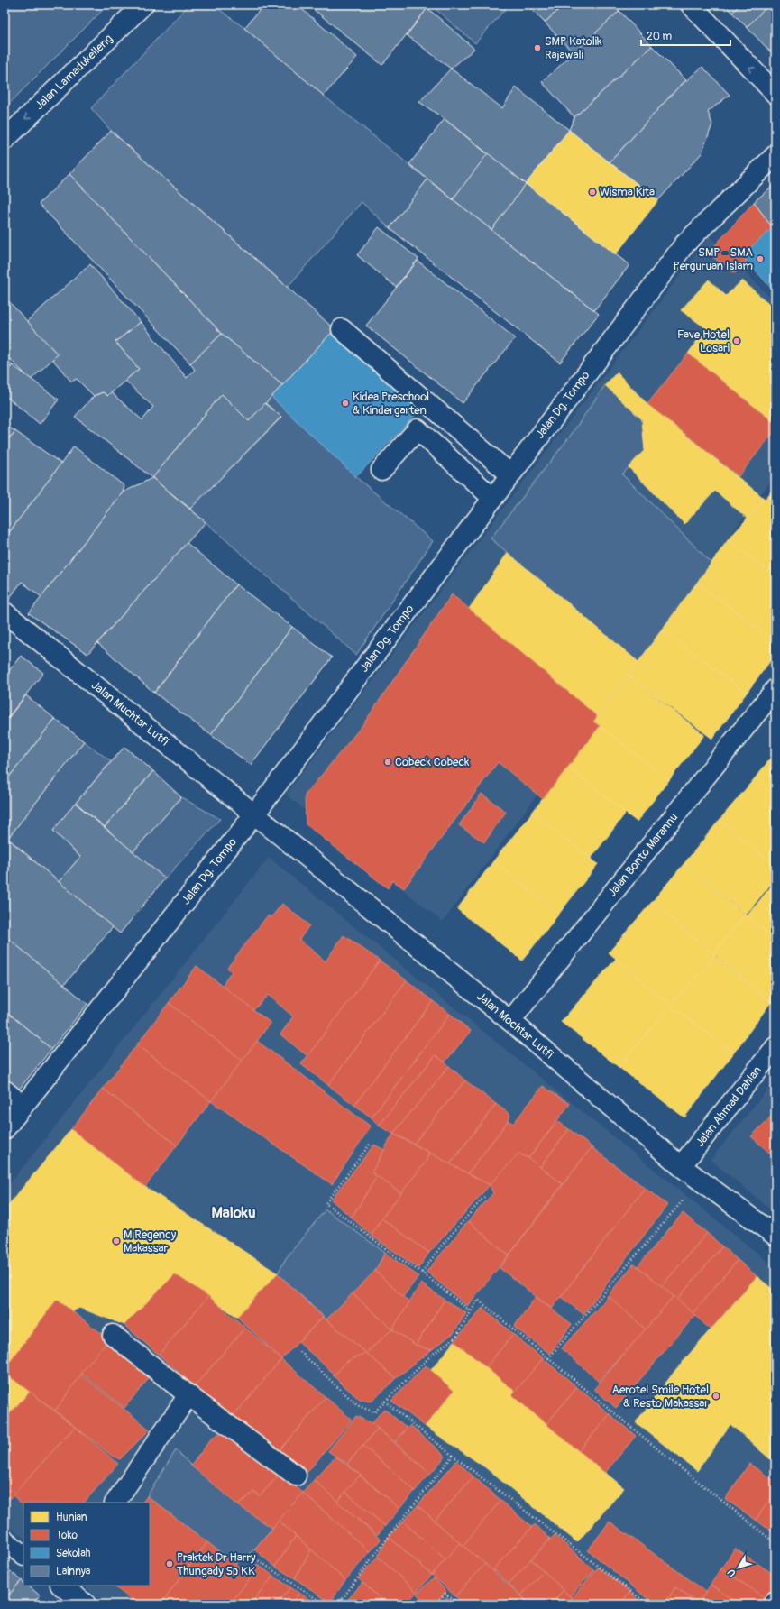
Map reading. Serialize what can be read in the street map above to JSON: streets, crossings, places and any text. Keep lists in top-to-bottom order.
{
  "streets": {
    "street": [
      "Jalan Lamadukelleng",
      "Jalan Dg. Tompo",
      "Jalan Muchtar Lutfi",
      "Jalan Bonto Marannu",
      "Jalan Mochtar Lutfi",
      "Jalan Ahmad Dahlan"
    ]
  },
  "crossings": [
    ["Jalan Dg. Tompo", "Jalan Muchtar Lutfi"],
    ["Jalan Dg. Tompo", "Jalan Mochtar Lutfi"],
    ["Jalan Muchtar Lutfi", "Jalan Mochtar Lutfi"],
    ["Jalan Bonto Marannu", "Jalan Mochtar Lutfi"],
    ["Jalan Mochtar Lutfi", "Jalan Ahmad Dahlan"]
  ],
  "one_way": ["Jalan Lamadukelleng"],
  "districts": ["Maloku"],
  "places": [
    "SMP Katolik Rajawali",
    "Wisma Kita",
    "SMP - SMA Perguruan Islam",
    "Fave Hotel Losari",
    "Kidea Preschool & Kindergarten",
    "Cobeck Cobeck",
    "M Regency Makassar",
    "Aerotel Smile Hotel & Resto Makassar",
    "Praktek Dr Harry Thungady Sp KK"
  ],
  "legend": [
    "Hunian",
    "Toko",
    "Sekolah",
    "Lainnya"
  ],
  "scale_bar": "20 m",
  "north": "bottom left"
}
